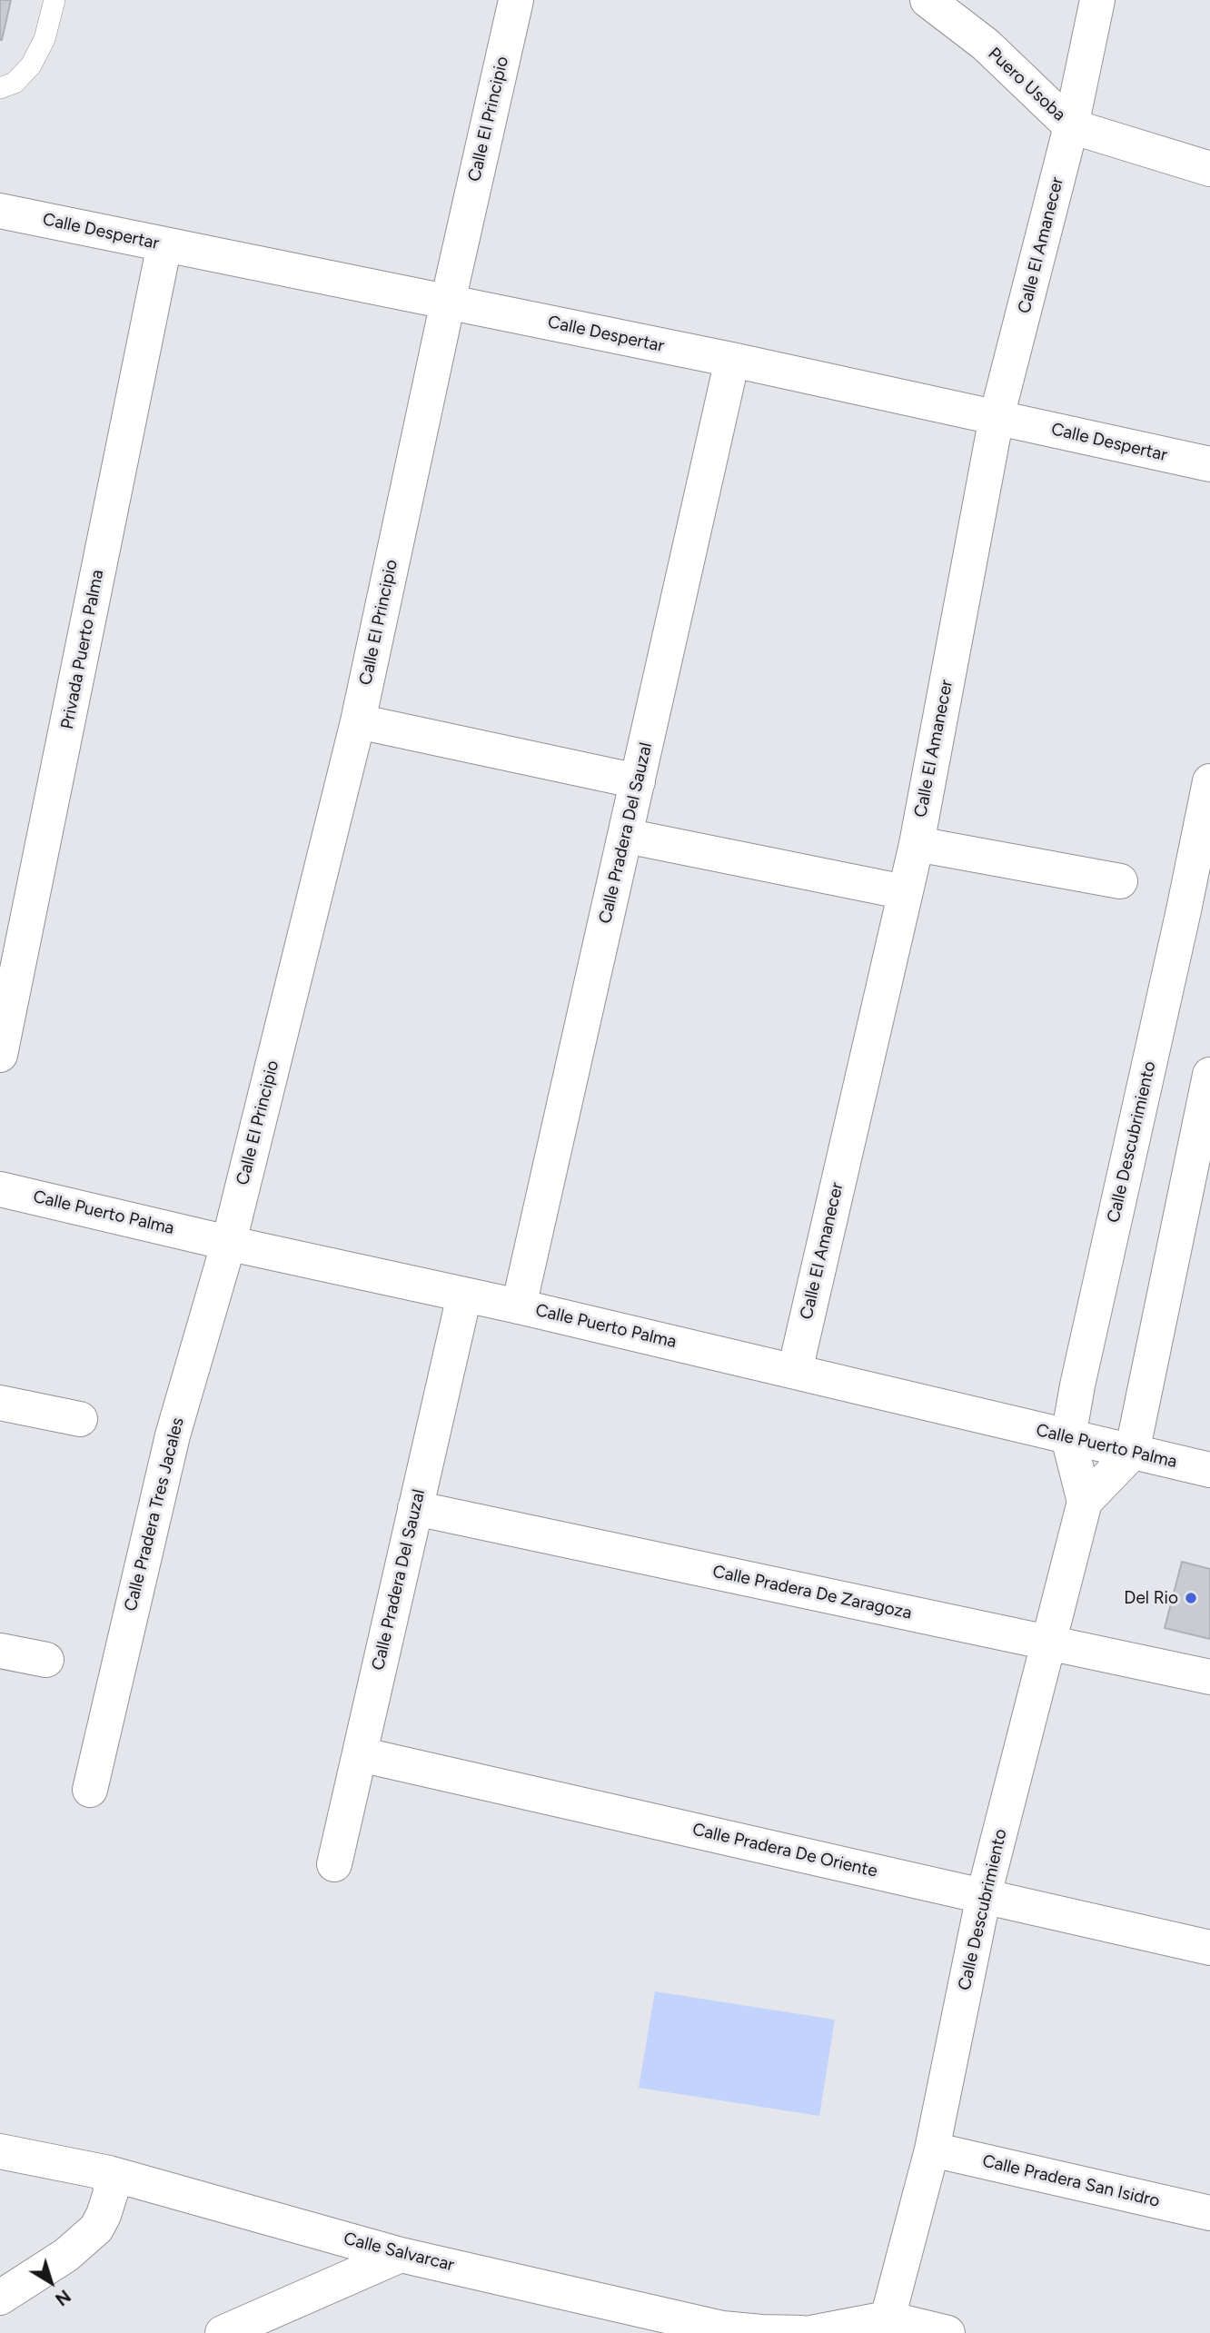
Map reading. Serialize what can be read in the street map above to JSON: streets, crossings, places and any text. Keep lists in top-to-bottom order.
{
  "streets": {
    "street": [
      "Puero Usoba",
      "Calle El Principio",
      "Calle Despertar",
      "Calle El Amanecer",
      "Privada Puerto Palma",
      "Calle Pradera Del Sauzal",
      "Calle Descubrimiento",
      "Calle Puerto Palma",
      "Calle Pradera Tres Jacales",
      "Calle Pradera De Zaragoza",
      "Calle Pradera De Oriente",
      "Calle Pradera San Isidro",
      "Calle Salvarcar"
    ]
  },
  "crossings": [
    ["Puero Usoba", "Calle El Amanecer"],
    ["Calle El Principio", "Calle Despertar"],
    ["Calle El Principio", "Calle Puerto Palma"],
    ["Calle El Principio", "Calle Pradera Tres Jacales"],
    ["Calle Despertar", "Calle El Amanecer"],
    ["Calle Despertar", "Privada Puerto Palma"],
    ["Calle Despertar", "Calle Pradera Del Sauzal"],
    ["Calle El Amanecer", "Calle Puerto Palma"],
    ["Calle Pradera Del Sauzal", "Calle Puerto Palma"],
    ["Calle Pradera Del Sauzal", "Calle Pradera De Zaragoza"],
    ["Calle Pradera Del Sauzal", "Calle Pradera De Oriente"],
    ["Calle Descubrimiento", "Calle Puerto Palma"],
    ["Calle Descubrimiento", "Calle Pradera De Zaragoza"],
    ["Calle Descubrimiento", "Calle Pradera De Oriente"],
    ["Calle Descubrimiento", "Calle Pradera San Isidro"],
    ["Calle Puerto Palma", "Calle Pradera Tres Jacales"]
  ],
  "places": ["Del Rio"],
  "north": "bottom right"
}
